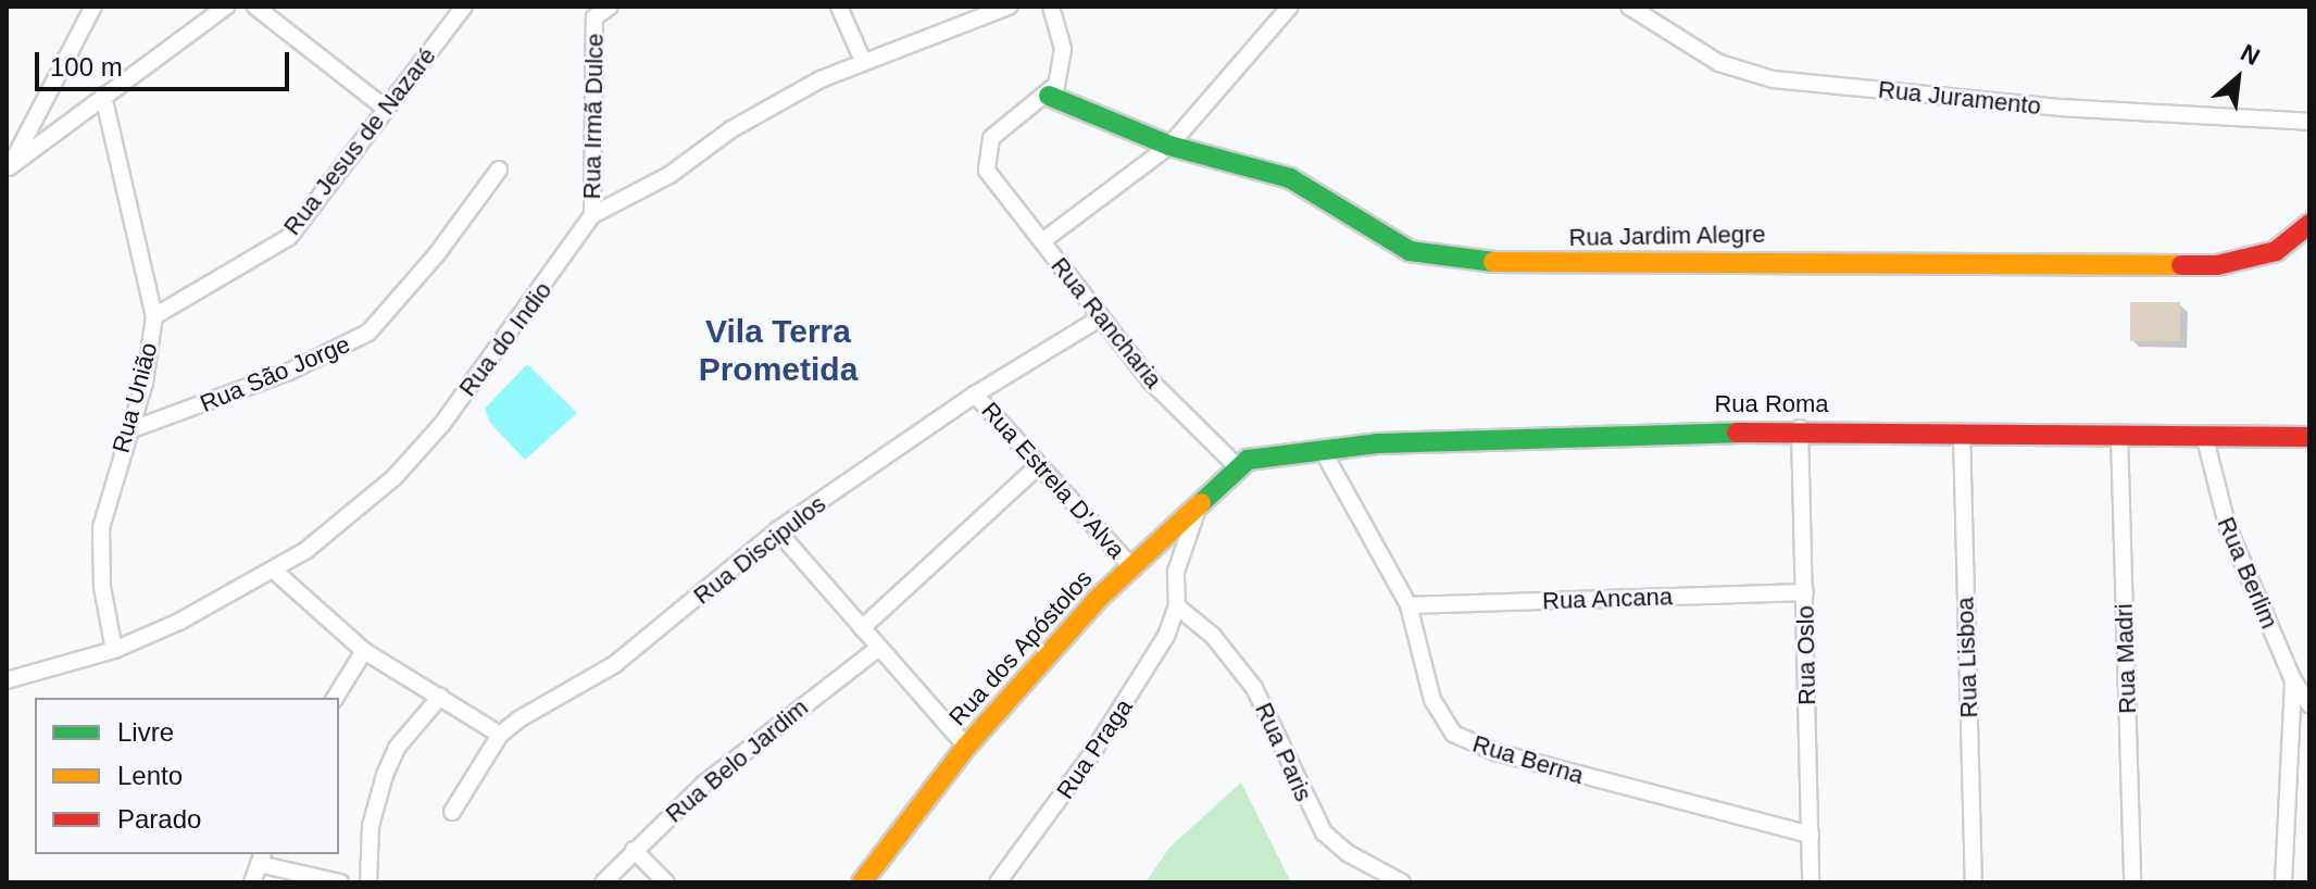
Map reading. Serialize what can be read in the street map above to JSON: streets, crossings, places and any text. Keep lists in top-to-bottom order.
{
  "streets": {
    "street": [
      "Rua Juramento",
      "Rua Irmã Dulce",
      "Rua Jesus de Nazaré",
      "Rua Jardim Alegre",
      "Rua Rancharia",
      "Rua do Indio",
      "Rua São Jorge",
      "Rua União",
      "Rua Roma",
      "Rua Estrela D'Alva",
      "Rua Discipulos",
      "Rua Berlim",
      "Rua Ancana",
      "Rua dos Apóstolos",
      "Rua Oslo",
      "Rua Lisboa",
      "Rua Madri",
      "Rua Praga",
      "Rua Paris",
      "Rua Berna",
      "Rua Belo Jardim"
    ]
  },
  "crossings": [
    ["Rua Irmã Dulce", "Rua do Indio"],
    ["Rua Jesus de Nazaré", "Rua União"],
    ["Rua Jardim Alegre", "Rua Rancharia"],
    ["Rua Rancharia", "Rua Roma"],
    ["Rua Rancharia", "Rua Discipulos"],
    ["Rua Rancharia", "Rua dos Apóstolos"],
    ["Rua do Indio", "Rua União"],
    ["Rua São Jorge", "Rua União"],
    ["Rua Roma", "Rua Berlim"],
    ["Rua Roma", "Rua dos Apóstolos"],
    ["Rua Roma", "Rua Oslo"],
    ["Rua Roma", "Rua Lisboa"],
    ["Rua Roma", "Rua Madri"],
    ["Rua Roma", "Rua Berna"],
    ["Rua Estrela D'Alva", "Rua Discipulos"],
    ["Rua Estrela D'Alva", "Rua dos Apóstolos"],
    ["Rua Ancana", "Rua Oslo"],
    ["Rua Ancana", "Rua Berna"],
    ["Rua Oslo", "Rua Berna"],
    ["Rua Praga", "Rua Paris"]
  ],
  "districts": ["Vila Terra Prometida"],
  "legend": ["Livre", "Lento", "Parado"],
  "scale_bar": "100 m",
  "north": "top right"
}
